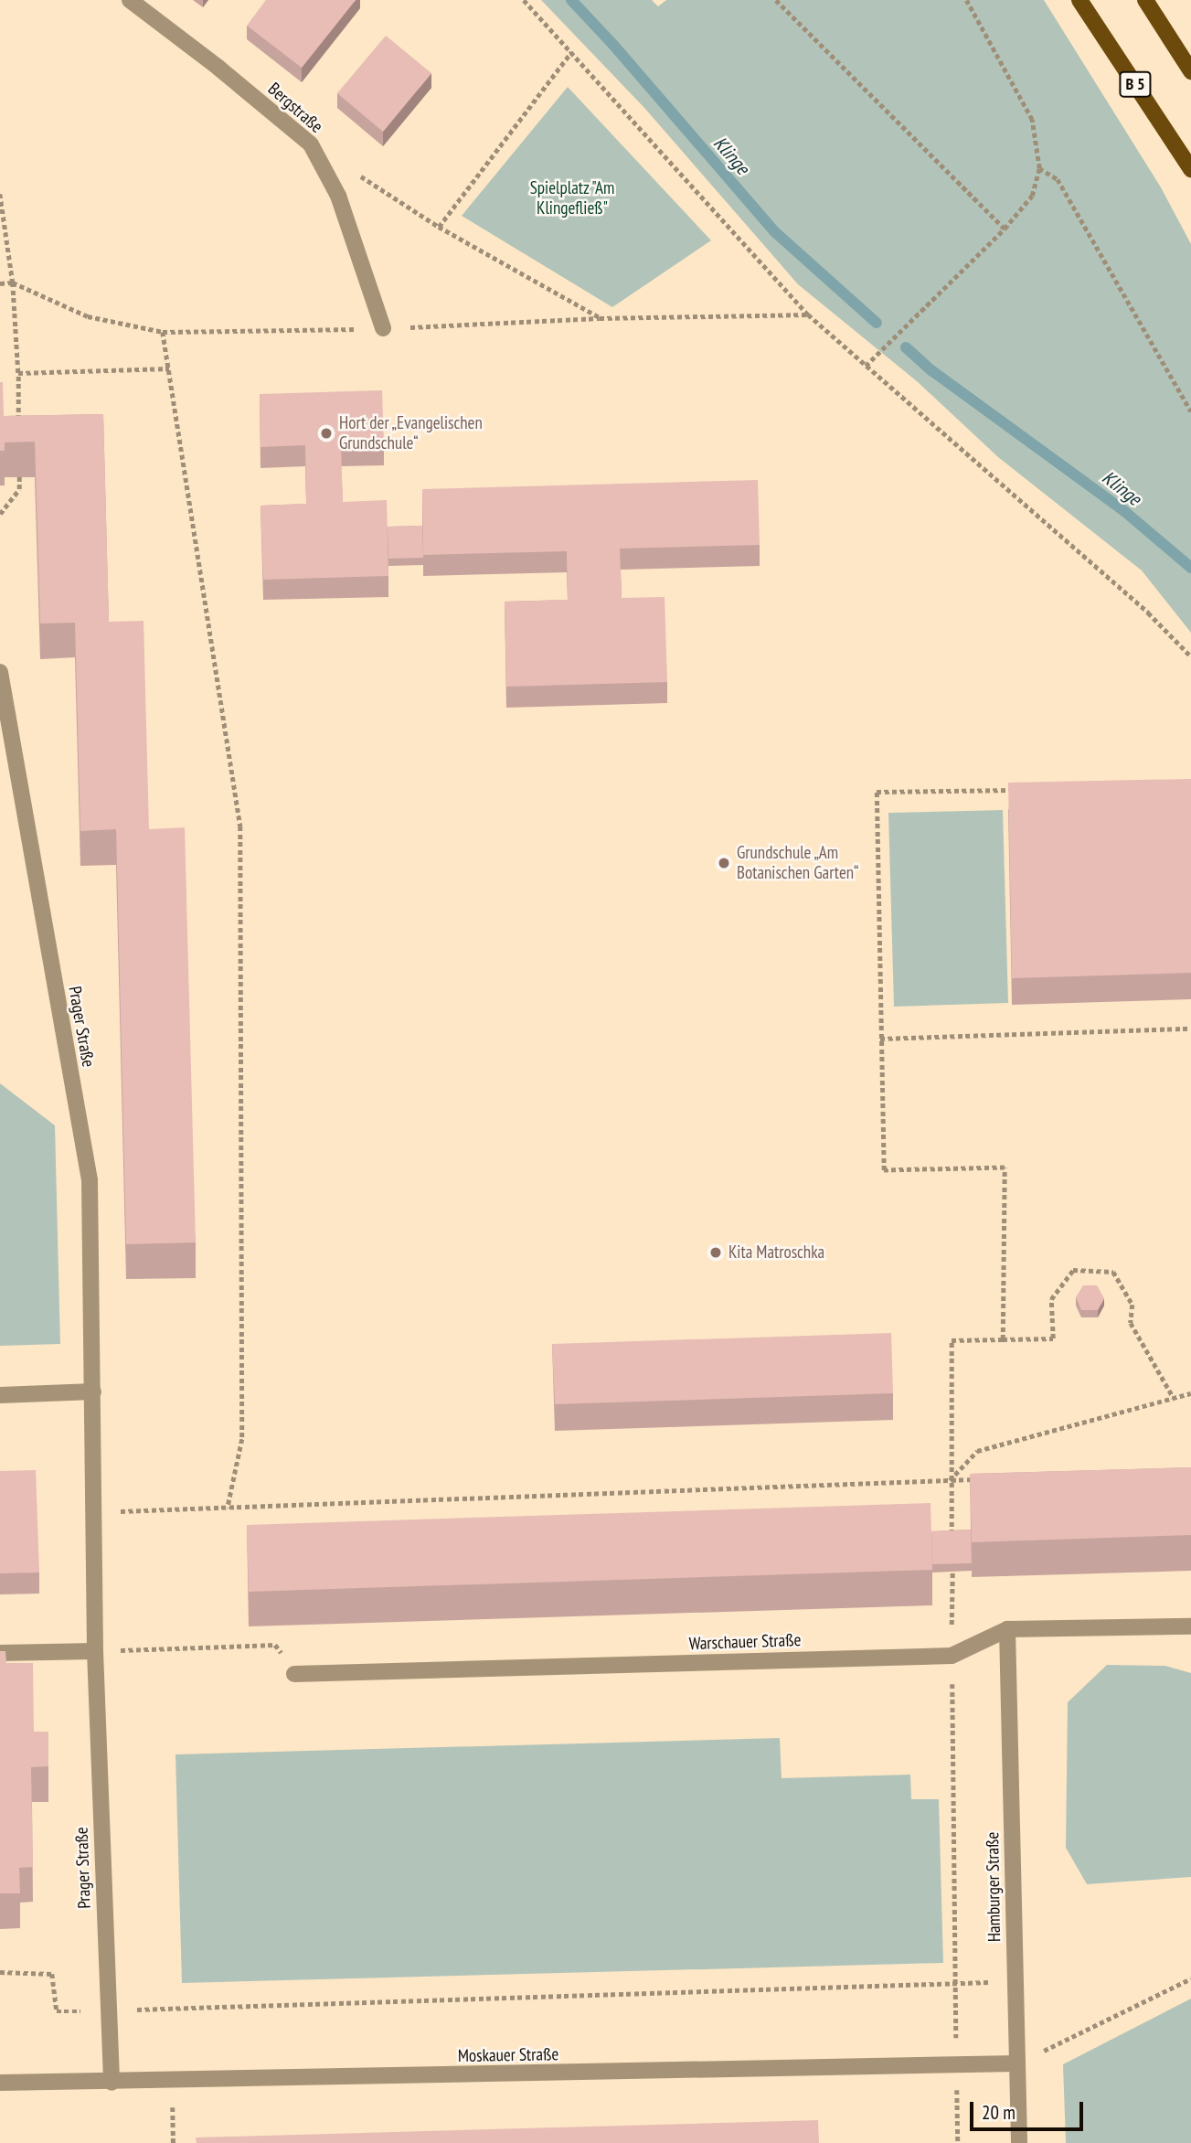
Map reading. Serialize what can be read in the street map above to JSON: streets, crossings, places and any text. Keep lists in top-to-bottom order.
{
  "streets": {
    "main road": ["B 5"],
    "street": [
      "Bergstraße",
      "Prager Straße",
      "Warschauer Straße",
      "Hamburger Straße",
      "Moskauer Straße"
    ]
  },
  "crossings": [
    ["Prager Straße", "Moskauer Straße"],
    ["Warschauer Straße", "Hamburger Straße"],
    ["Hamburger Straße", "Moskauer Straße"]
  ],
  "water": ["Klinge"],
  "parks": ["Spielplatz \"Am Klingefließ\""],
  "places": ["Hort der „Evangelischen Grundschule“", "Grundschule „Am Botanischen Garten“", "Kita Matroschka"],
  "scale_bar": "20 m"
}
